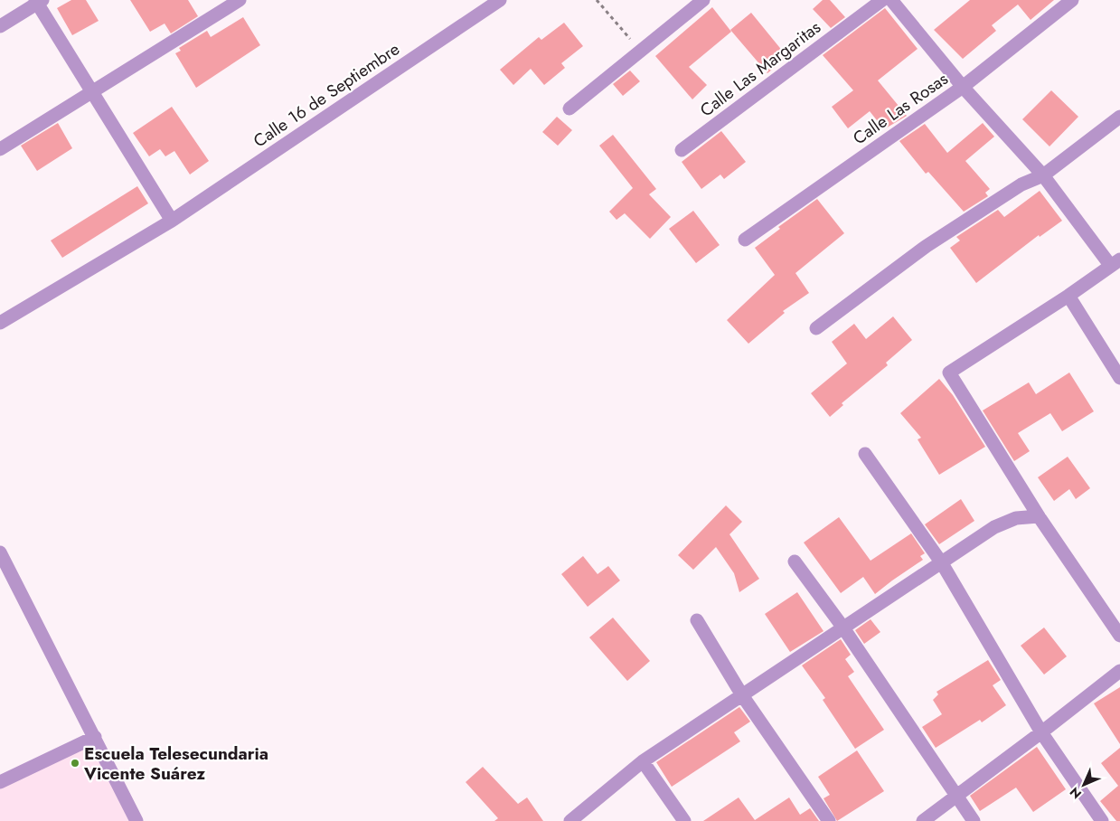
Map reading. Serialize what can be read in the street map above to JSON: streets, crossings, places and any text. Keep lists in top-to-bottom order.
{
  "streets": {
    "street": ["Calle Las Margaritas", "Calle 16 de Septiembre", "Calle Las Rosas"]
  },
  "places": ["Escuela Telesecundaria Vicente Suárez"],
  "north": "bottom left"
}
